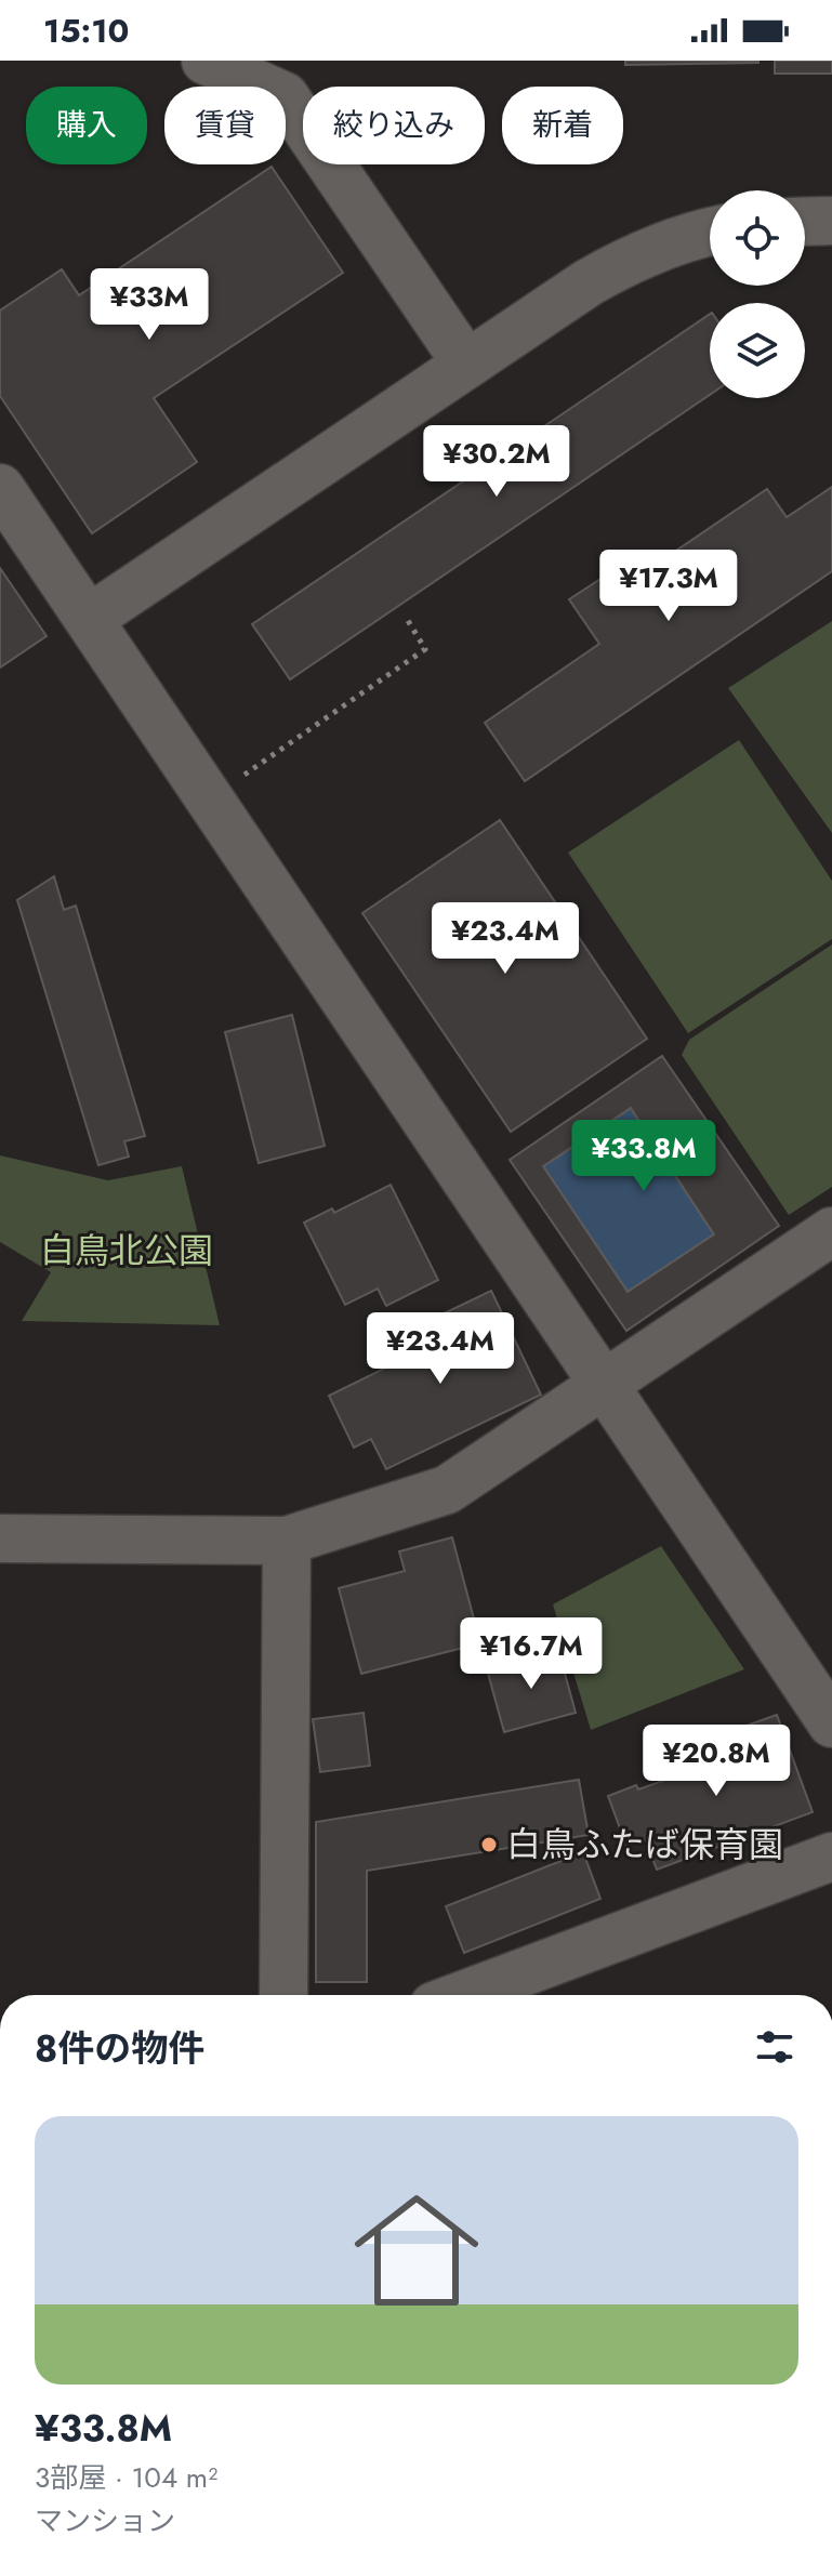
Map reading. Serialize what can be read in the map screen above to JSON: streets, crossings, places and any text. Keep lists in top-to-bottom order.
{
  "parks": ["白鳥北公園"],
  "places": ["白鳥ふたば保育園"],
  "page": {
    "status": "15:10",
    "chip": [
      "購入",
      "賃貸",
      "絞り込み",
      "新着"
    ],
    "price": [
      "¥33M",
      "¥30.2M",
      "¥17.3M",
      "¥23.4M",
      "¥33.8M",
      "¥23.4M",
      "¥16.7M",
      "¥20.8M"
    ],
    "heading": "8件の物件",
    "list": [
      {
        "name": "¥33.8M",
        "note": "3部屋 · 104 m² · マンション"
      }
    ]
  }
}
